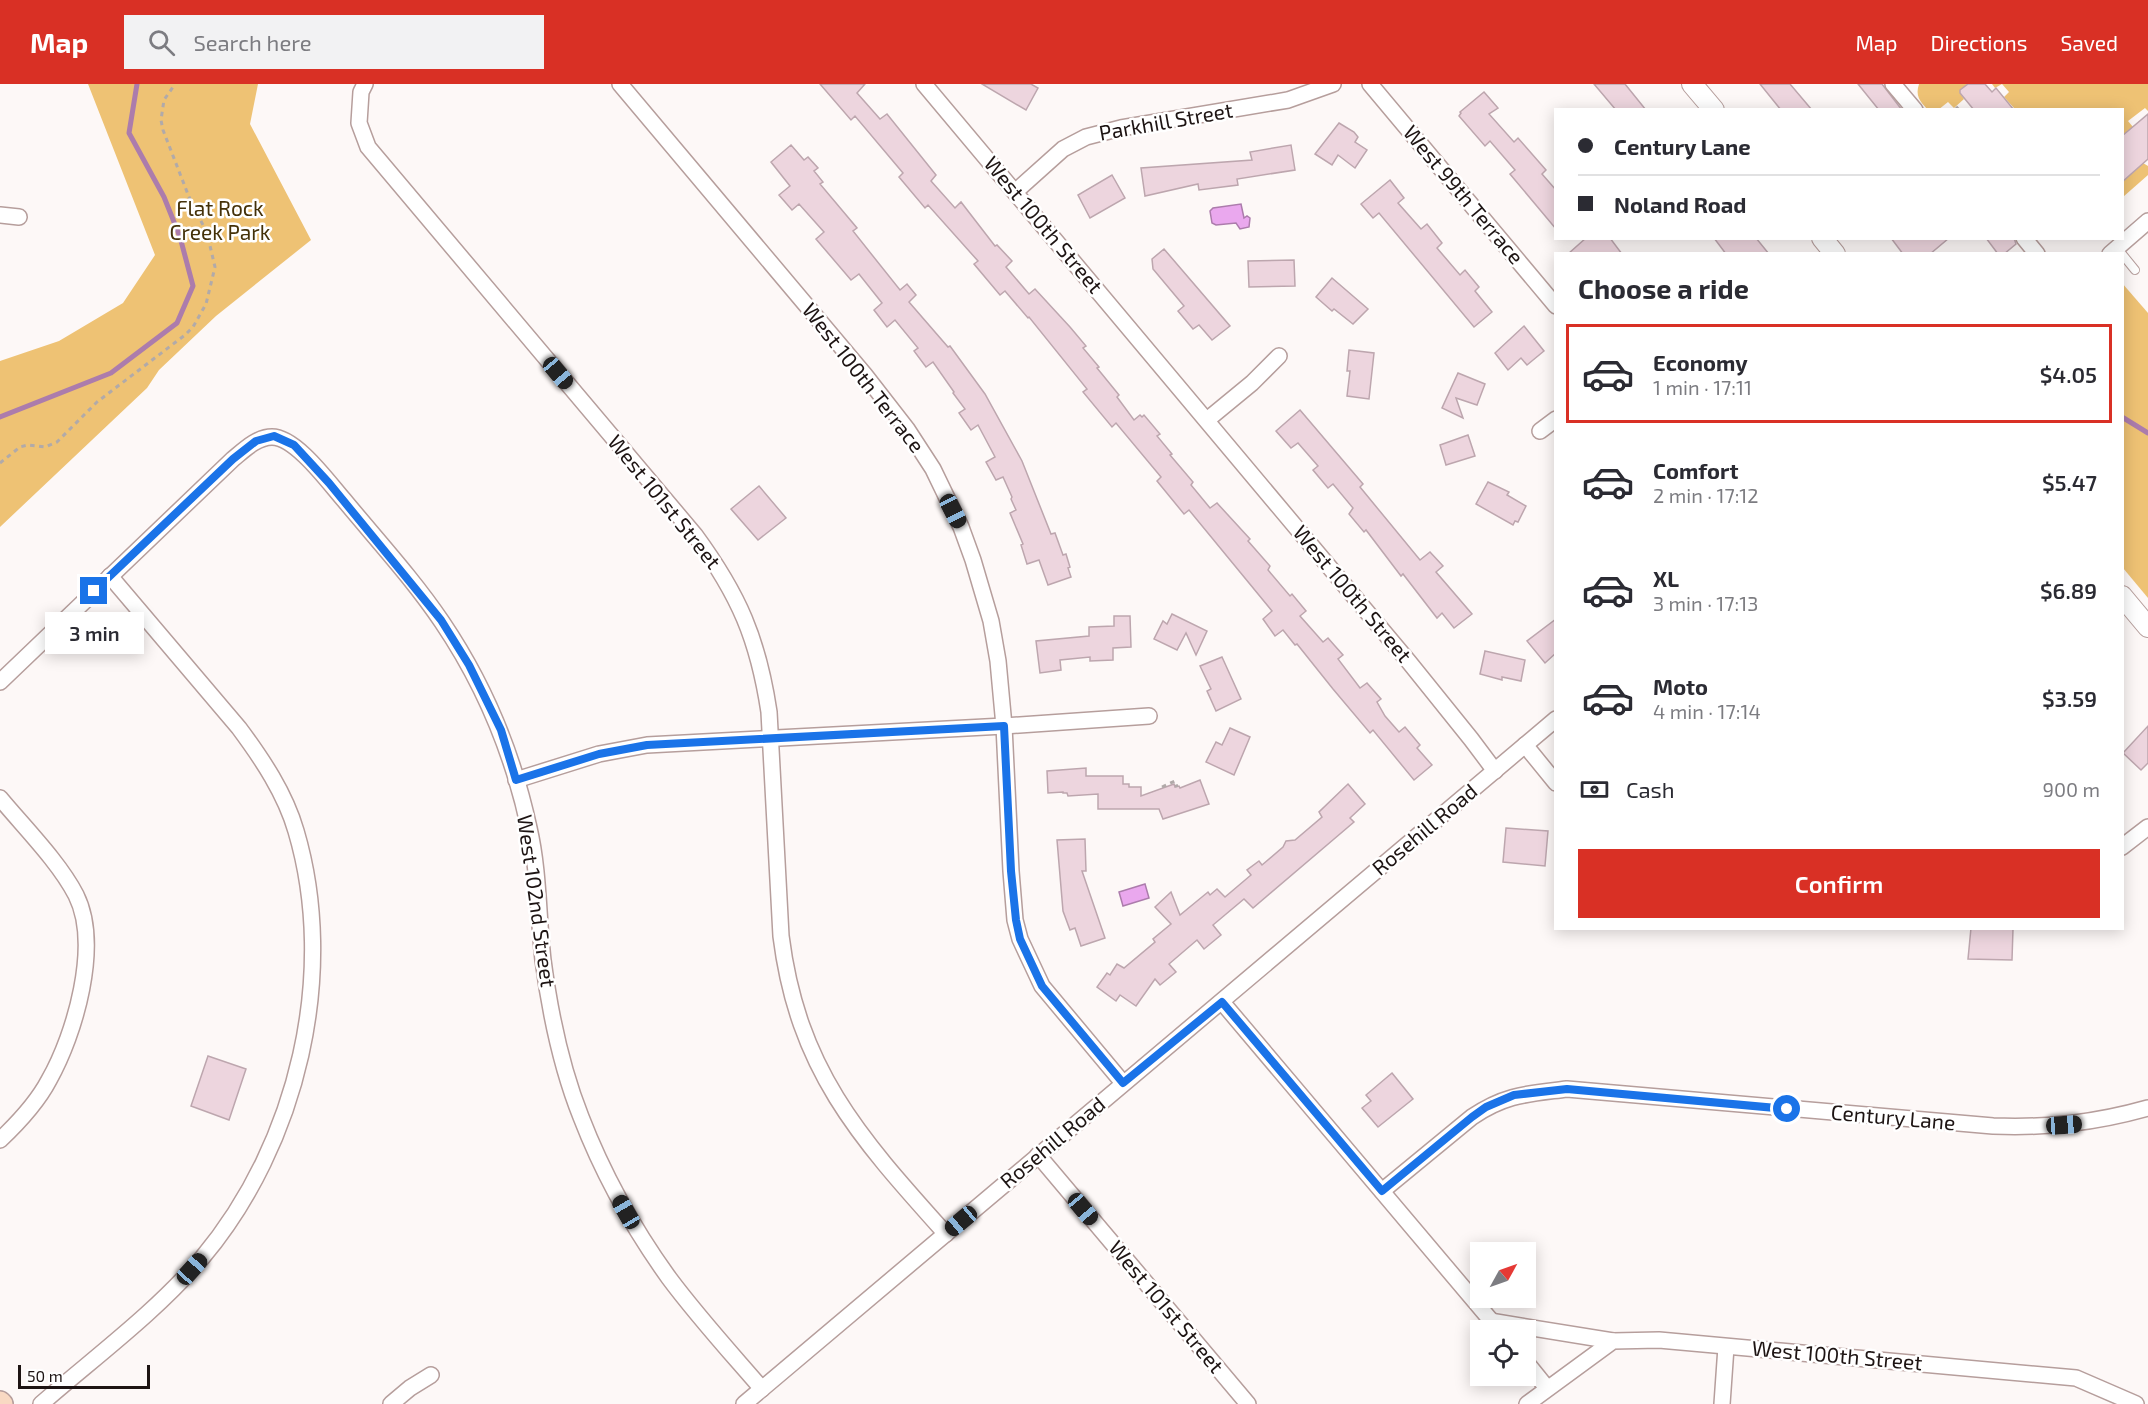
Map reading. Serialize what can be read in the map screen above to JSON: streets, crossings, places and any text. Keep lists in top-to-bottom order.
{
  "streets": {
    "street": [
      "Parkhill Street",
      "West 99th Terrace",
      "West 100th Street",
      "West 100th Terrace",
      "West 101st Street",
      "Rosehill Road",
      "West 102nd Street",
      "Century Lane"
    ]
  },
  "crossings": [
    ["Parkhill Street", "West 100th Street"],
    ["West 100th Street", "Rosehill Road"],
    ["West 100th Terrace", "Rosehill Road"],
    ["West 101st Street", "Rosehill Road"],
    ["Rosehill Road", "West 102nd Street"]
  ],
  "parks": ["Flat Rock Creek Park"],
  "scale_bar": "50 m",
  "north": "top right",
  "page": {
    "header": "Map",
    "search": "Search here",
    "nav": ["Map", "Directions", "Saved"],
    "banner": ["Century Lane", "Noland Road"],
    "heading": "Choose a ride",
    "list": [
      {
        "name": "Economy",
        "note": "1 min · 17:11",
        "value": "$4.05"
      },
      {
        "name": "Comfort",
        "note": "2 min · 17:12",
        "value": "$5.47"
      },
      {
        "name": "XL",
        "note": "3 min · 17:13",
        "value": "$6.89"
      },
      {
        "name": "Moto",
        "note": "4 min · 17:14",
        "value": "$3.59"
      }
    ],
    "bubble": "3 min",
    "pay": ["Cash", "900 m"],
    "buttons": "Confirm",
    "scale": "50 m"
  }
}
